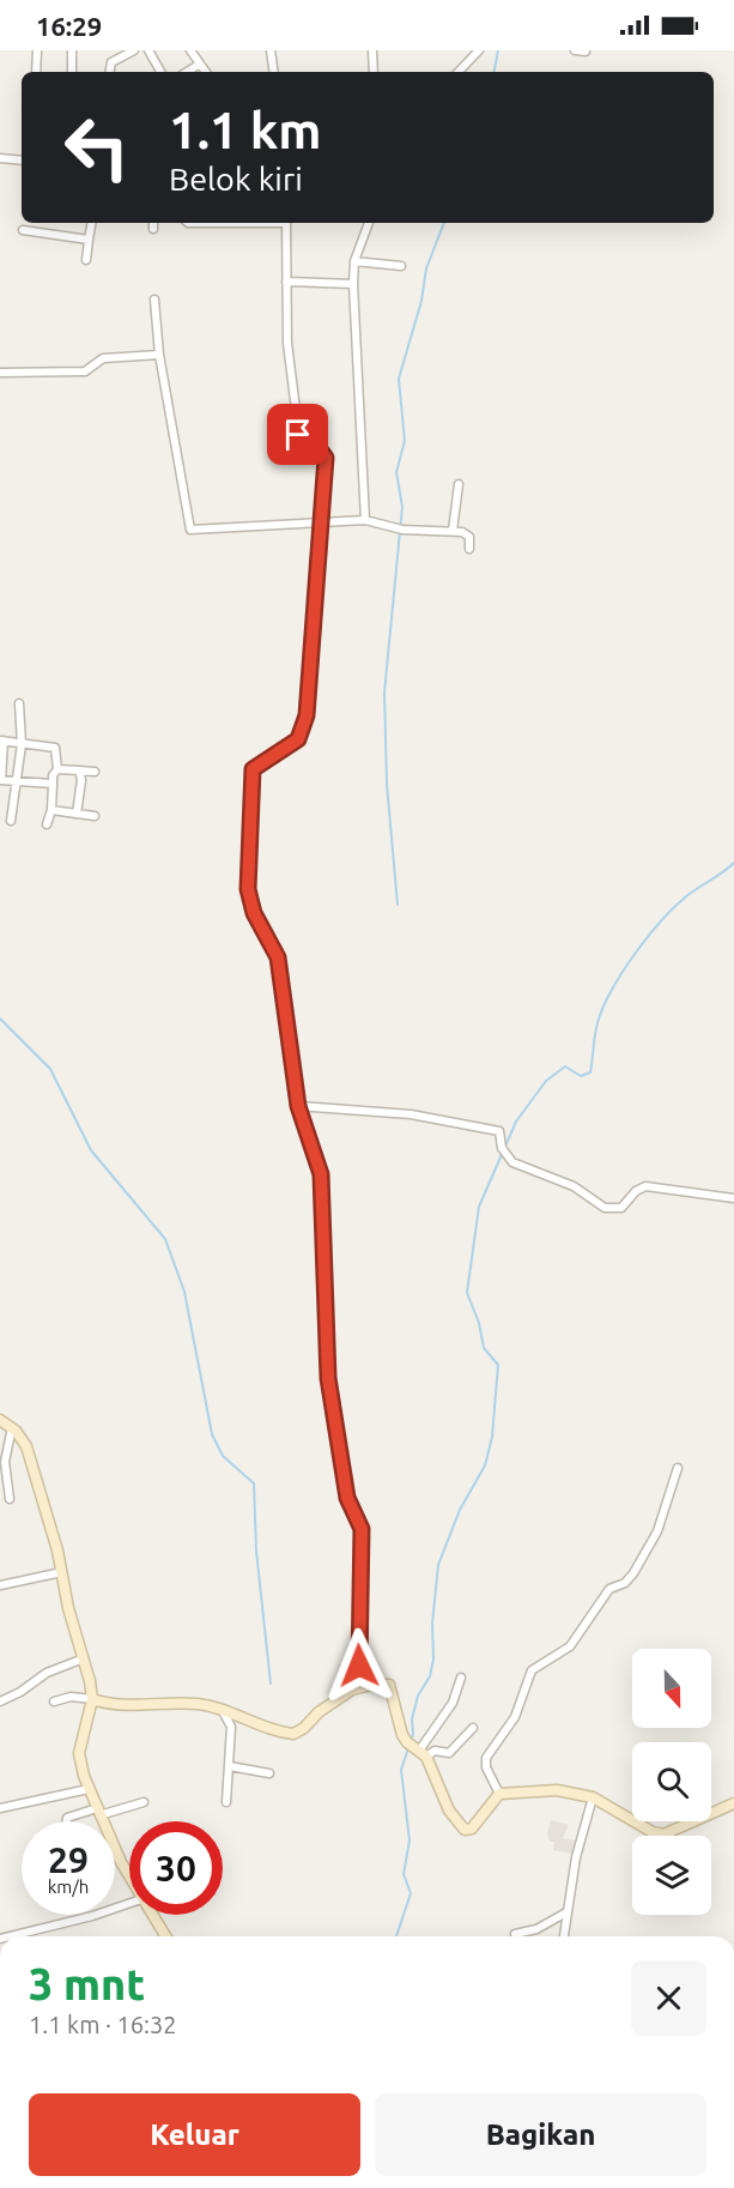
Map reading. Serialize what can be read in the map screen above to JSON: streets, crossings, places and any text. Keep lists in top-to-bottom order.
{
  "north": "bottom",
  "page": {
    "status": "16:29",
    "turn": ["1.1 km", "Belok kiri"],
    "speed": "29 km/h",
    "limit": "30",
    "heading": ["3 mnt", "1.1 km · 16:32"],
    "buttons": ["Keluar", "Bagikan"]
  }
}
